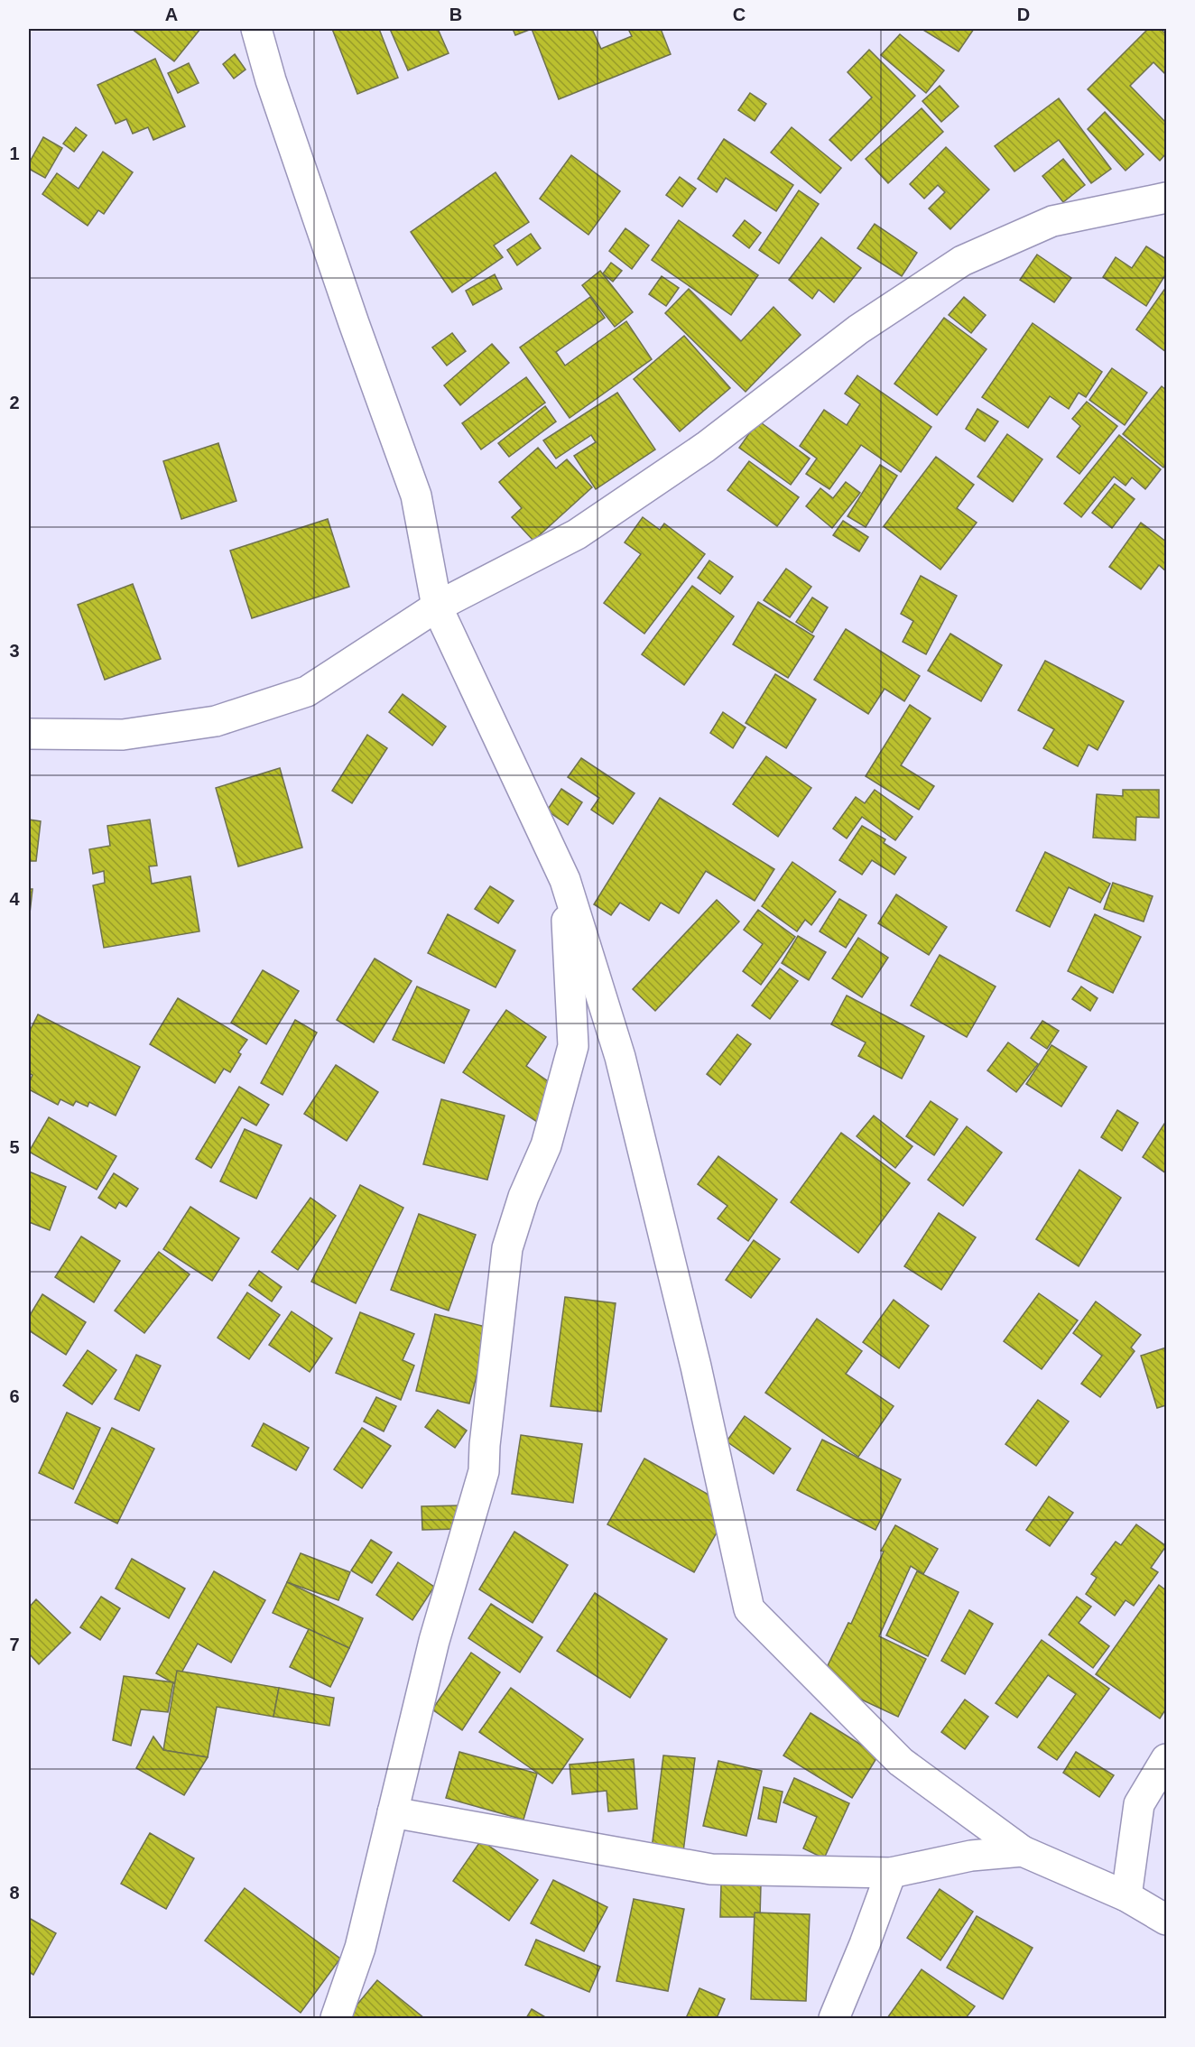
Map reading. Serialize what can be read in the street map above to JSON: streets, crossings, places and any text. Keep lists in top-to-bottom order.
{
  "grid": {
    "columns": [
      "A",
      "B",
      "C",
      "D"
    ],
    "rows": [
      "1",
      "2",
      "3",
      "4",
      "5",
      "6",
      "7",
      "8"
    ]
  }
}
